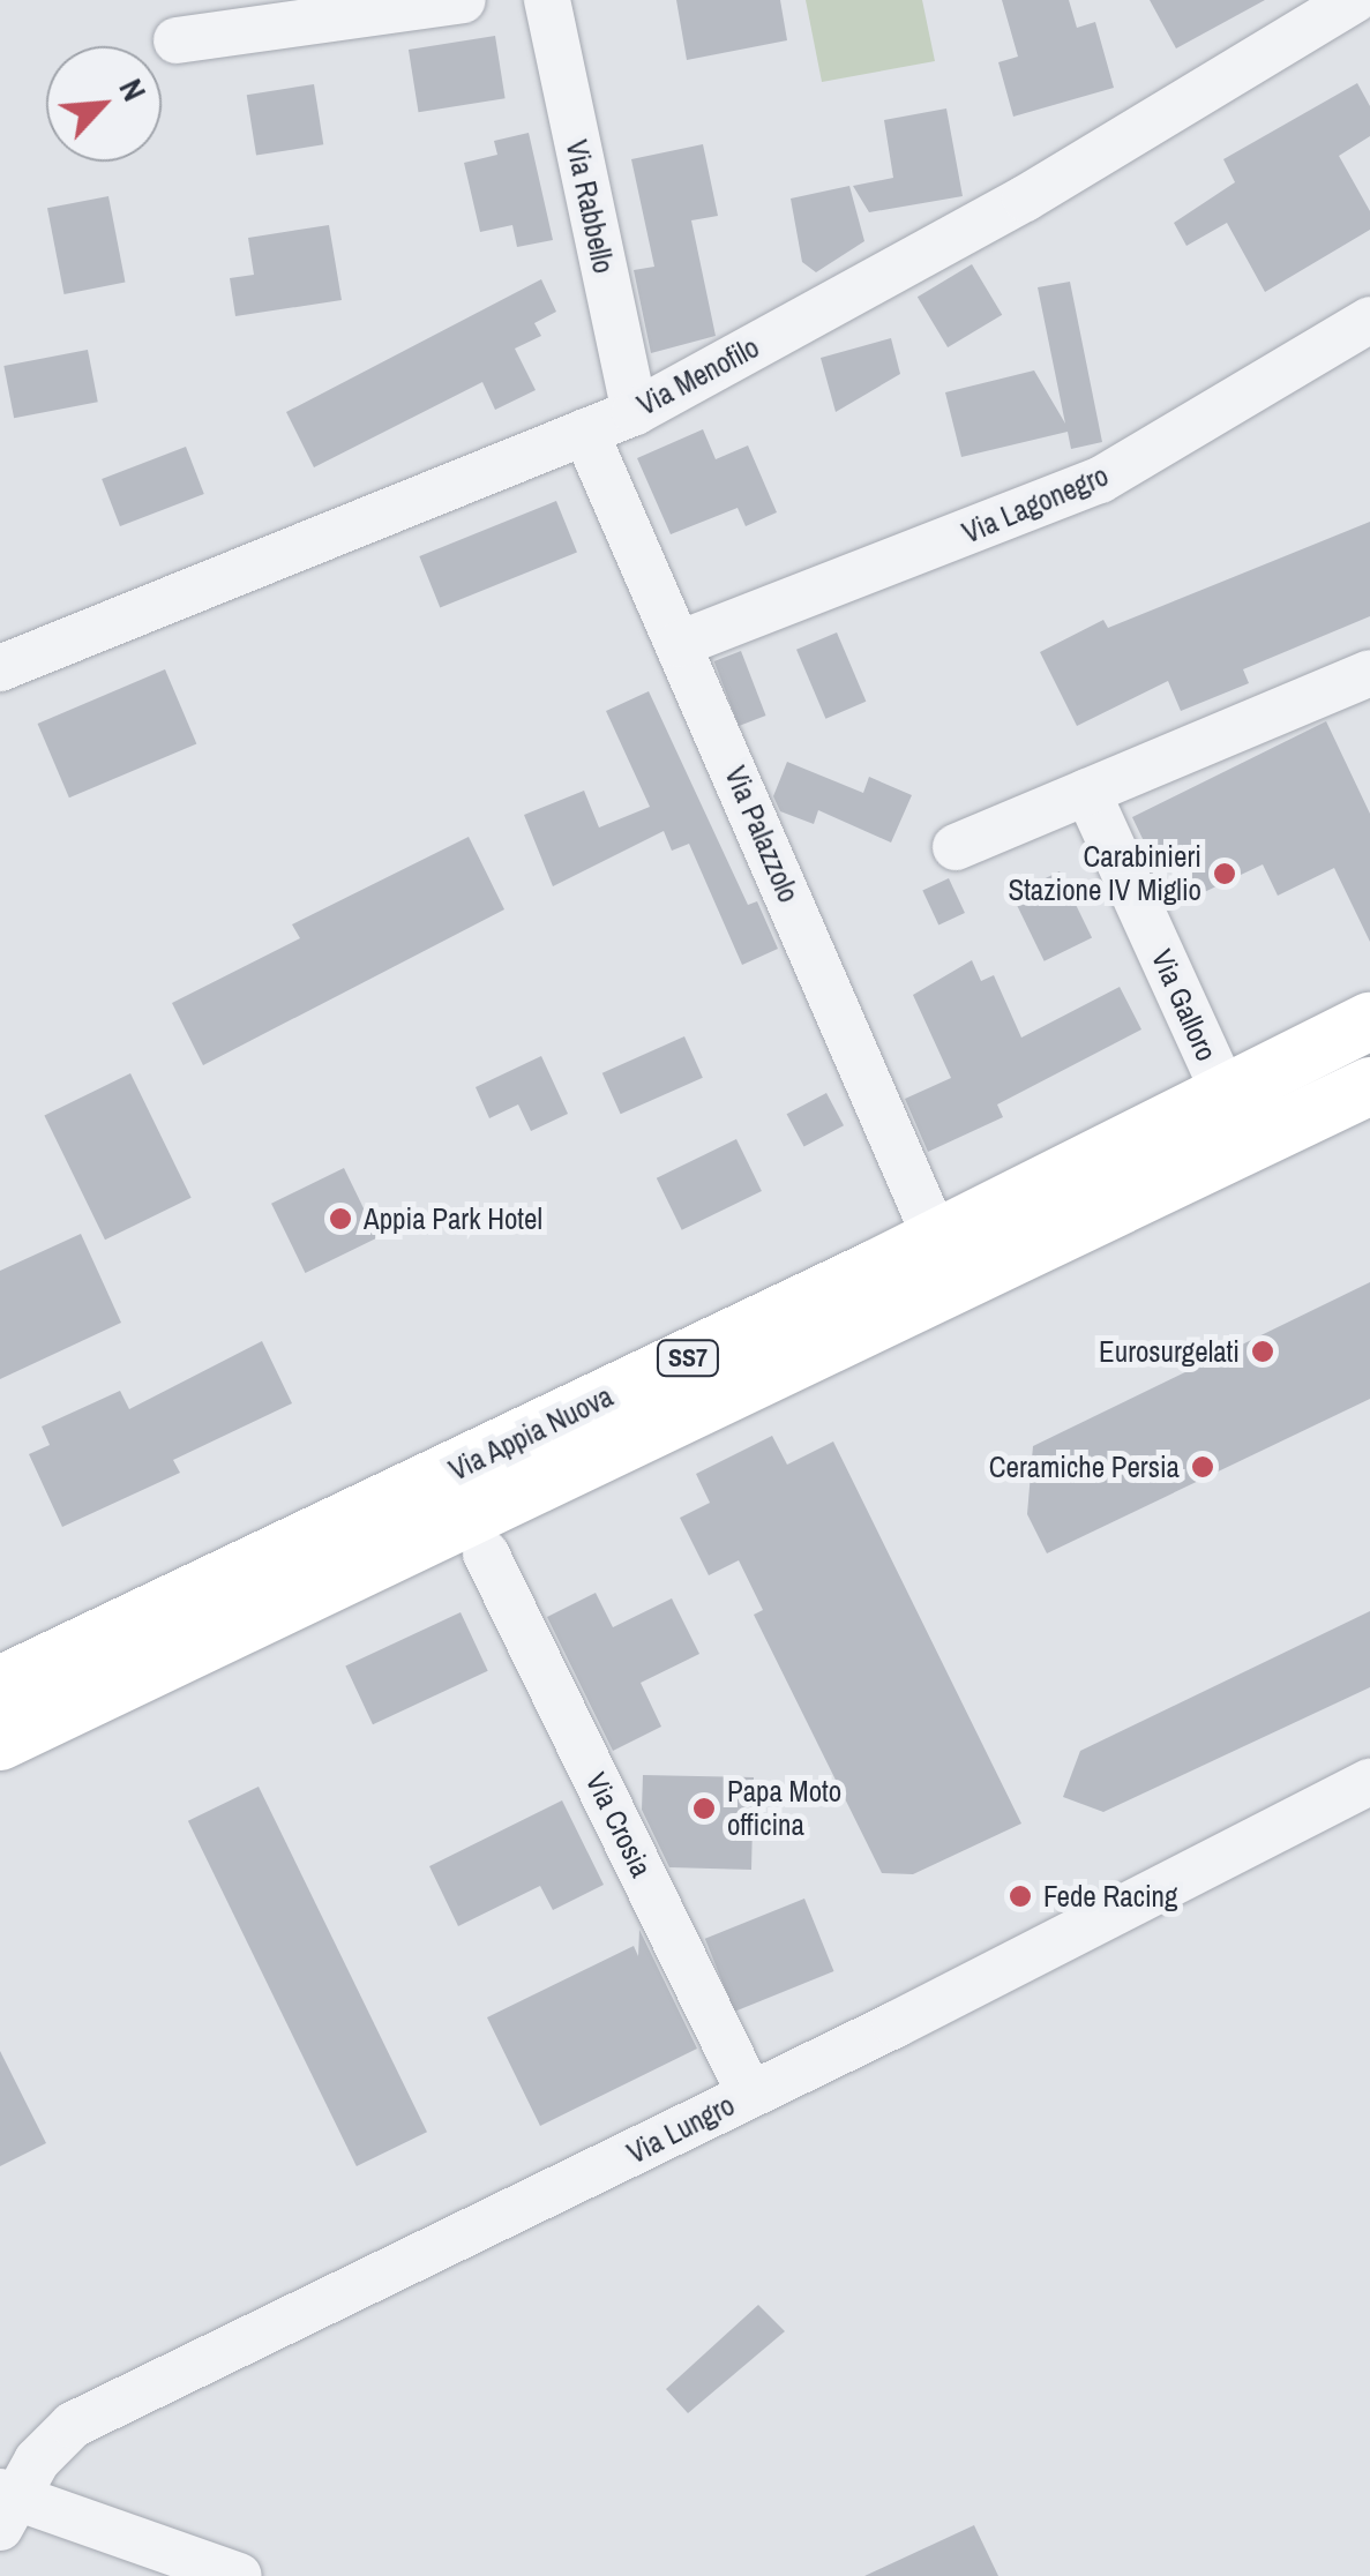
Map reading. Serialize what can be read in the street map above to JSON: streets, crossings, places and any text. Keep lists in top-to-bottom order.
{
  "streets": {
    "main road": ["SS7", "Via Appia Nuova"],
    "street": [
      "Via Rabbello",
      "Via Menofilo",
      "Via Lagonegro",
      "Via Palazzolo",
      "Via Galloro",
      "Via Crosia",
      "Via Lungro"
    ]
  },
  "crossings": [
    ["Via Rabbello", "Via Menofilo"],
    ["Via Menofilo", "Via Palazzolo"],
    ["Via Lagonegro", "Via Palazzolo"],
    ["Via Palazzolo", "Via Appia Nuova"],
    ["Via Galloro", "Via Appia Nuova"],
    ["Via Crosia", "Via Lungro"]
  ],
  "places": [
    "Carabinieri Stazione IV Miglio",
    "Appia Park Hotel",
    "Eurosurgelati",
    "Ceramiche Persia",
    "Papa Moto officina",
    "Fede Racing"
  ],
  "north": "top right"
}
